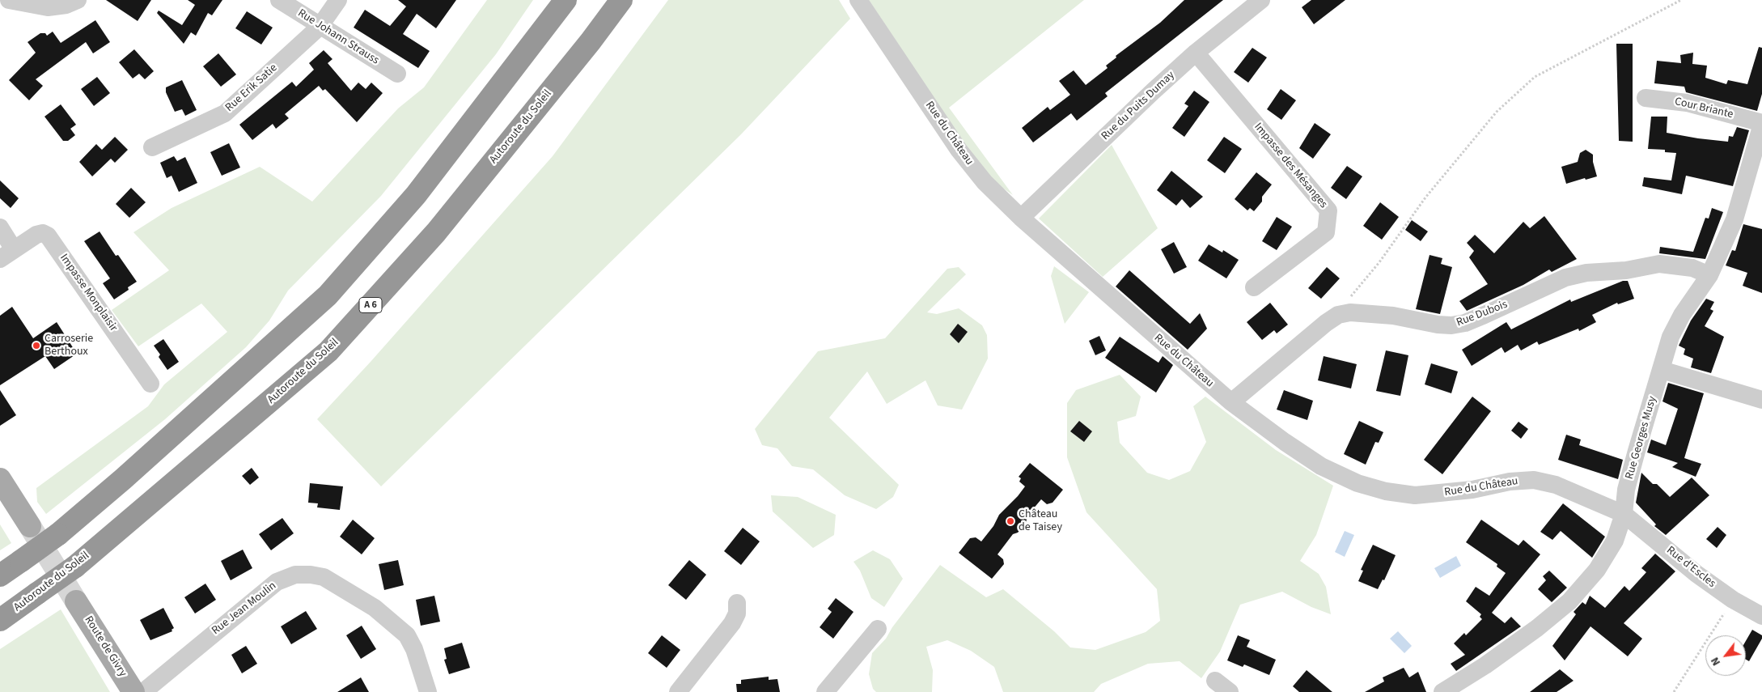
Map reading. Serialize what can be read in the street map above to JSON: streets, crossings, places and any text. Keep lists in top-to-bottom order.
{
  "streets": {
    "highway": ["Autoroute du Soleil", "A 6"],
    "main road": ["Route de Givry"],
    "street": [
      "Rue Johann Strauss",
      "Rue Erik Satie",
      "Rue du Puits Dumay",
      "Cour Briante",
      "Rue du Château",
      "Impasse des Mésanges",
      "Impasse Monplaisir",
      "Rue Dubois",
      "Rue Georges Musy",
      "Rue d'Escles",
      "Rue Jean Moulin"
    ]
  },
  "crossings": [
    ["Rue Johann Strauss", "Rue Erik Satie"],
    ["Rue du Puits Dumay", "Rue du Château"],
    ["Rue du Puits Dumay", "Impasse des Mésanges"],
    ["Cour Briante", "Rue Georges Musy"],
    ["Rue du Château", "Rue Dubois"],
    ["Rue du Château", "Rue Georges Musy"],
    ["Rue du Château", "Rue d'Escles"],
    ["Rue Dubois", "Rue Georges Musy"],
    ["Rue Georges Musy", "Rue d'Escles"]
  ],
  "places": ["Carroserie Berthoux", "Château de Taisey"],
  "north": "bottom left"
}
